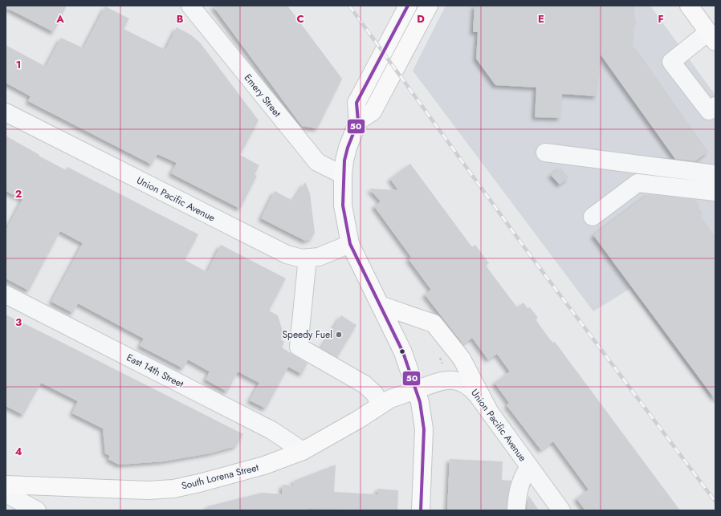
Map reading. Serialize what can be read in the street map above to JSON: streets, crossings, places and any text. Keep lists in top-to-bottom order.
{
  "streets": {
    "main road": ["South Lorena Street"],
    "street": ["Emery Street", "Union Pacific Avenue", "East 14th Street"]
  },
  "crossings": [
    ["Union Pacific Avenue", "South Lorena Street"],
    ["East 14th Street", "South Lorena Street"]
  ],
  "places": ["Speedy Fuel"],
  "lines": ["transit line 50"],
  "grid": {
    "columns": [
      "A",
      "B",
      "C",
      "D",
      "E",
      "F"
    ],
    "rows": [
      "1",
      "2",
      "3",
      "4"
    ]
  }
}
